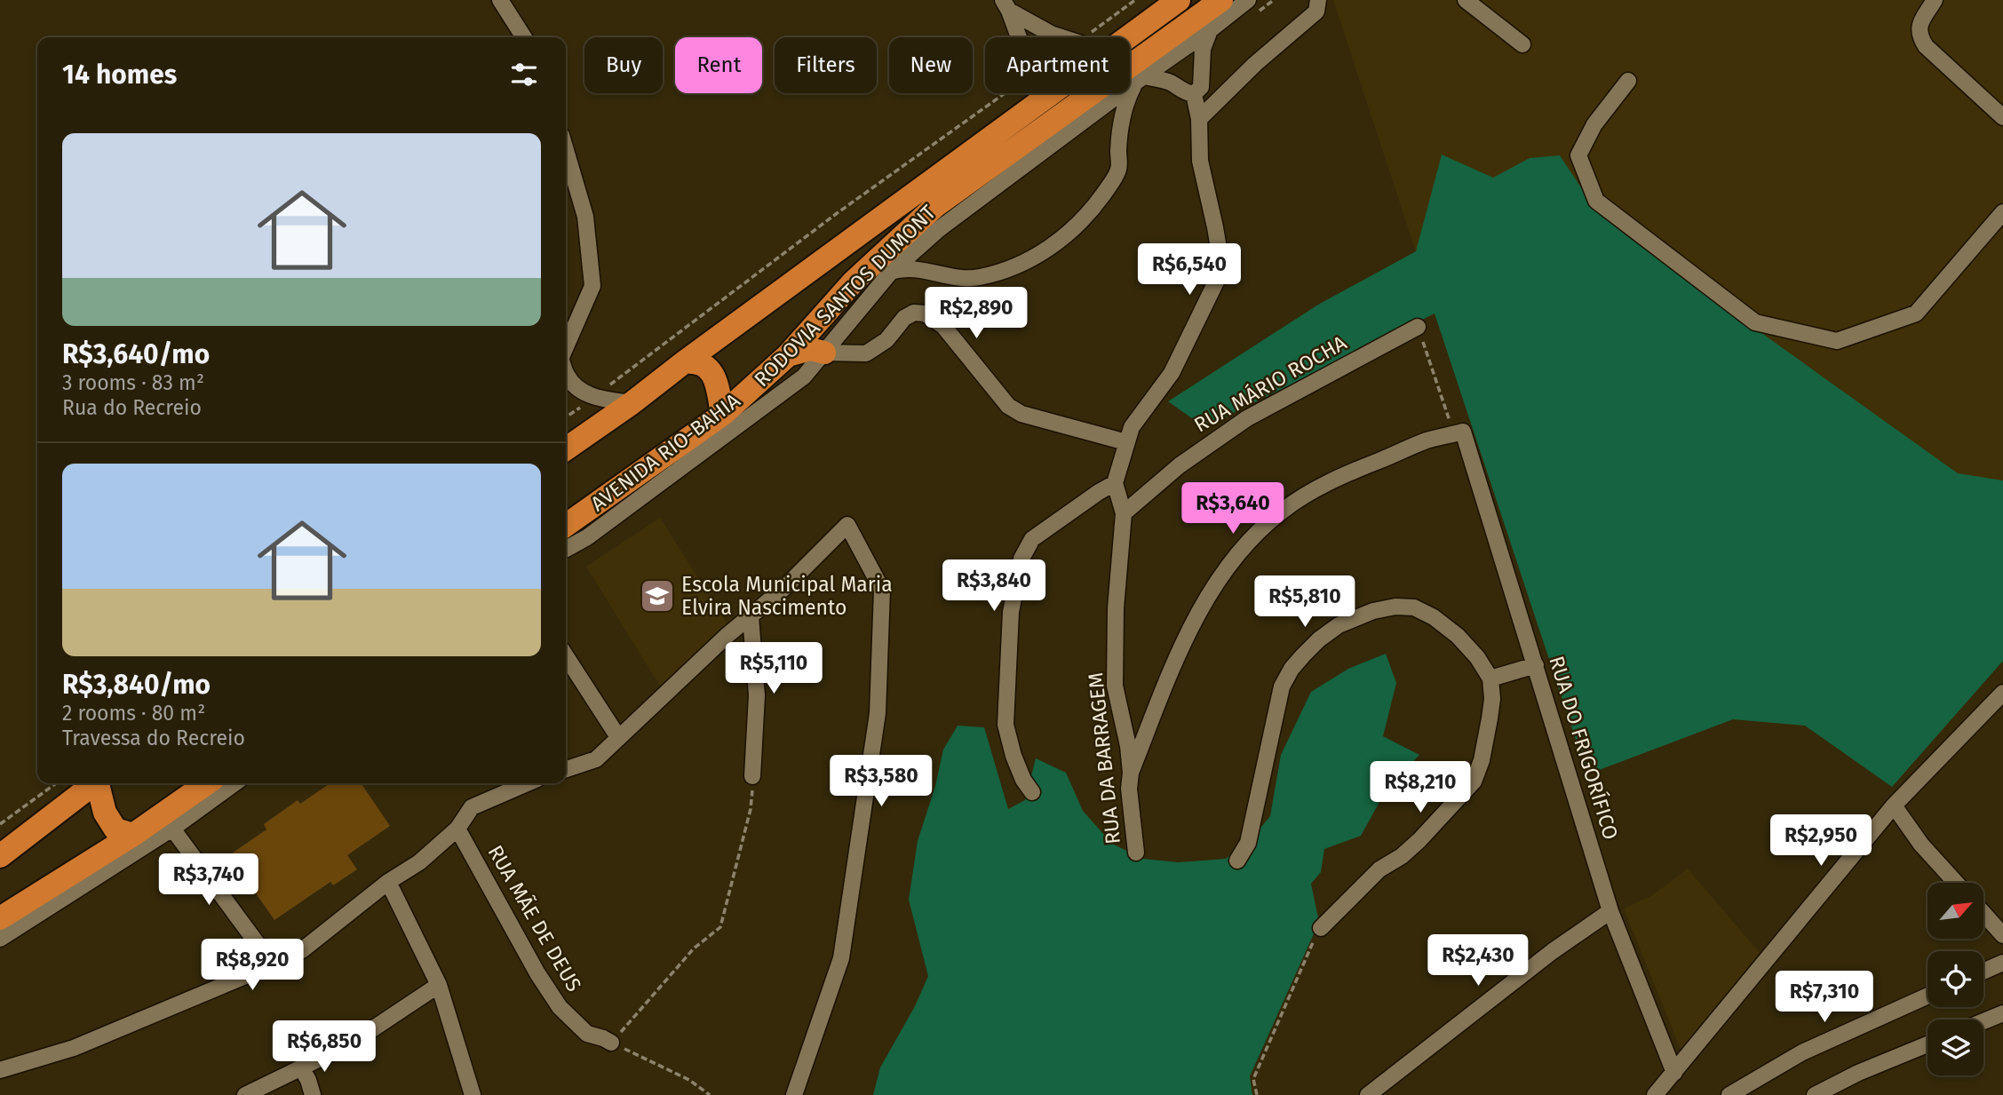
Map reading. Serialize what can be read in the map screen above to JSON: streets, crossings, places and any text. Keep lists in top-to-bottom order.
{
  "streets": {
    "highway": ["RODOVIA SANTOS DUMONT"],
    "street": [
      "RUA MÁRIO ROCHA",
      "AVENIDA RIO-BAHIA",
      "RUA DO FRIGORÍFICO",
      "RUA DA BARRAGEM",
      "RUA MÃE DE DEUS"
    ]
  },
  "crossings": [
    ["RODOVIA SANTOS DUMONT", "AVENIDA RIO-BAHIA"],
    ["RUA MÁRIO ROCHA", "RUA DA BARRAGEM"]
  ],
  "places": {
    "school or university": ["Escola Municipal Maria Elvira Nascimento"]
  },
  "north": "top right",
  "page": {
    "chip": [
      "Buy",
      "Rent",
      "Filters",
      "New",
      "Apartment"
    ],
    "heading": "14 homes",
    "list": [
      {
        "name": "R$3,640/mo",
        "note": "3 rooms · 83 m² · Rua do Recreio"
      },
      {
        "name": "R$3,840/mo",
        "note": "2 rooms · 80 m² · Travessa do Recreio"
      }
    ],
    "price": [
      "R$6,540",
      "R$2,890",
      "R$3,640",
      "R$3,840",
      "R$5,810",
      "R$5,110",
      "R$3,580",
      "R$8,210",
      "R$2,950",
      "R$3,740",
      "R$2,430",
      "R$8,920",
      "R$7,310",
      "R$6,850"
    ]
  }
}
